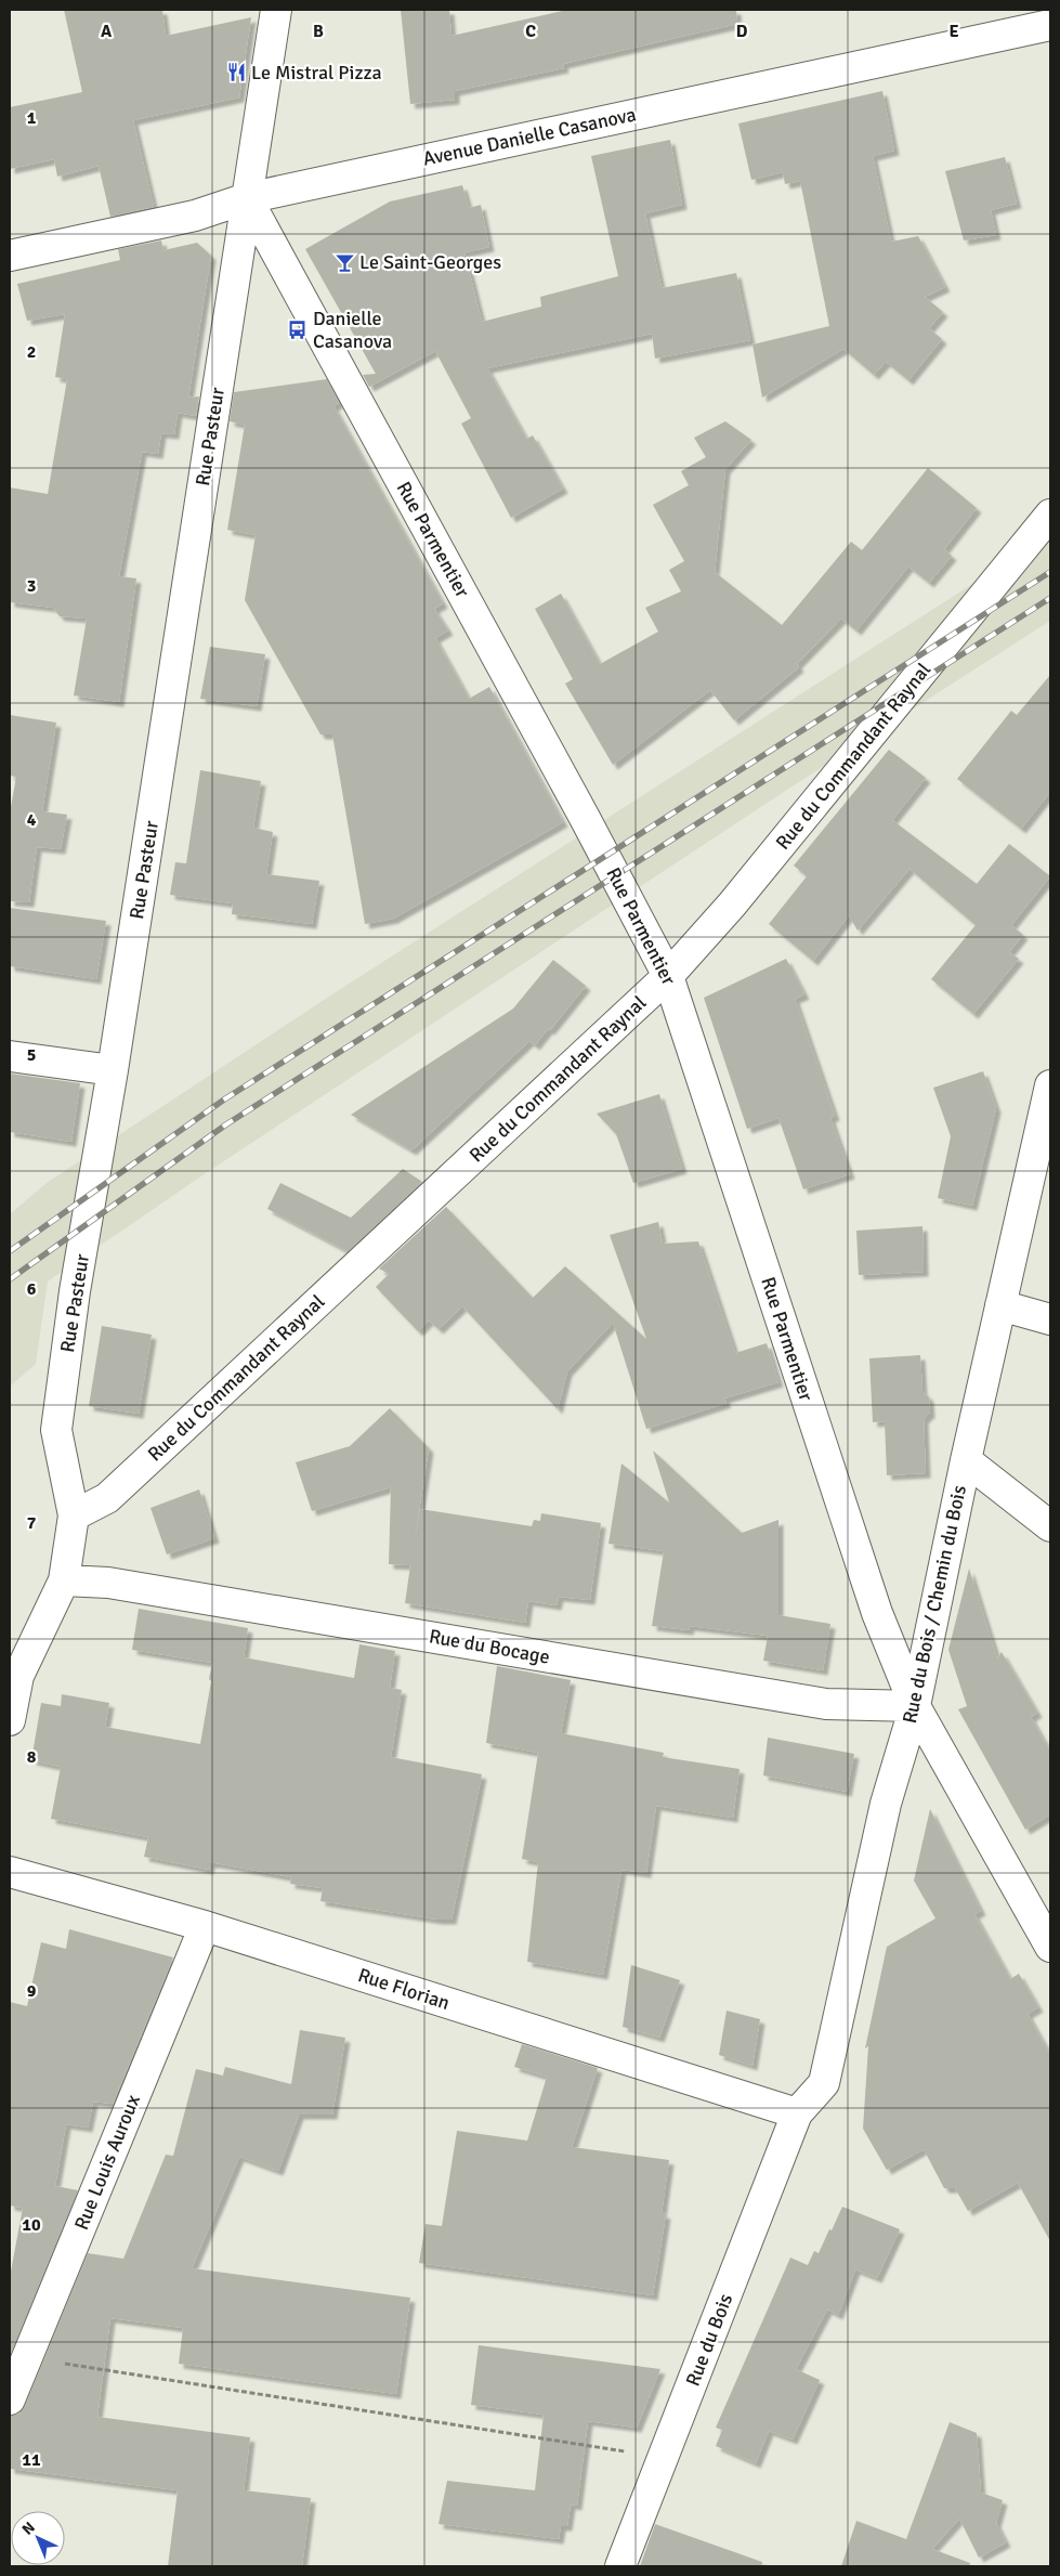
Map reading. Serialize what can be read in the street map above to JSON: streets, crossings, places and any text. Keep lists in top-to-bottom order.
{
  "streets": {
    "street": [
      "Avenue Danielle Casanova",
      "Rue Pasteur",
      "Rue Parmentier",
      "Rue du Commandant Raynal",
      "Rue du Bois / Chemin du Bois",
      "Rue du Bocage",
      "Rue Florian",
      "Rue Louis Auroux",
      "Rue du Bois"
    ]
  },
  "crossings": [
    ["Avenue Danielle Casanova", "Rue Pasteur"],
    ["Avenue Danielle Casanova", "Rue Parmentier"],
    ["Rue Pasteur", "Rue Parmentier"],
    ["Rue Pasteur", "Rue du Commandant Raynal"],
    ["Rue Pasteur", "Rue du Bocage"],
    ["Rue Parmentier", "Rue du Commandant Raynal"],
    ["Rue Parmentier", "Rue du Bois / Chemin du Bois"],
    ["Rue Parmentier", "Rue du Bocage"],
    ["Rue du Bois / Chemin du Bois", "Rue du Bocage"],
    ["Rue du Bois / Chemin du Bois", "Rue Florian"],
    ["Rue du Bois / Chemin du Bois", "Rue du Bois"],
    ["Rue Florian", "Rue Louis Auroux"],
    ["Rue Florian", "Rue du Bois"]
  ],
  "places": {
    "restaurant": ["Le Mistral Pizza"],
    "bar": ["Le Saint-Georges"],
    "bus stop": ["Danielle Casanova"]
  },
  "north": "top left",
  "grid": {
    "columns": [
      "A",
      "B",
      "C",
      "D",
      "E"
    ],
    "rows": [
      "1",
      "2",
      "3",
      "4",
      "5",
      "6",
      "7",
      "8",
      "9",
      "10",
      "11"
    ]
  }
}
